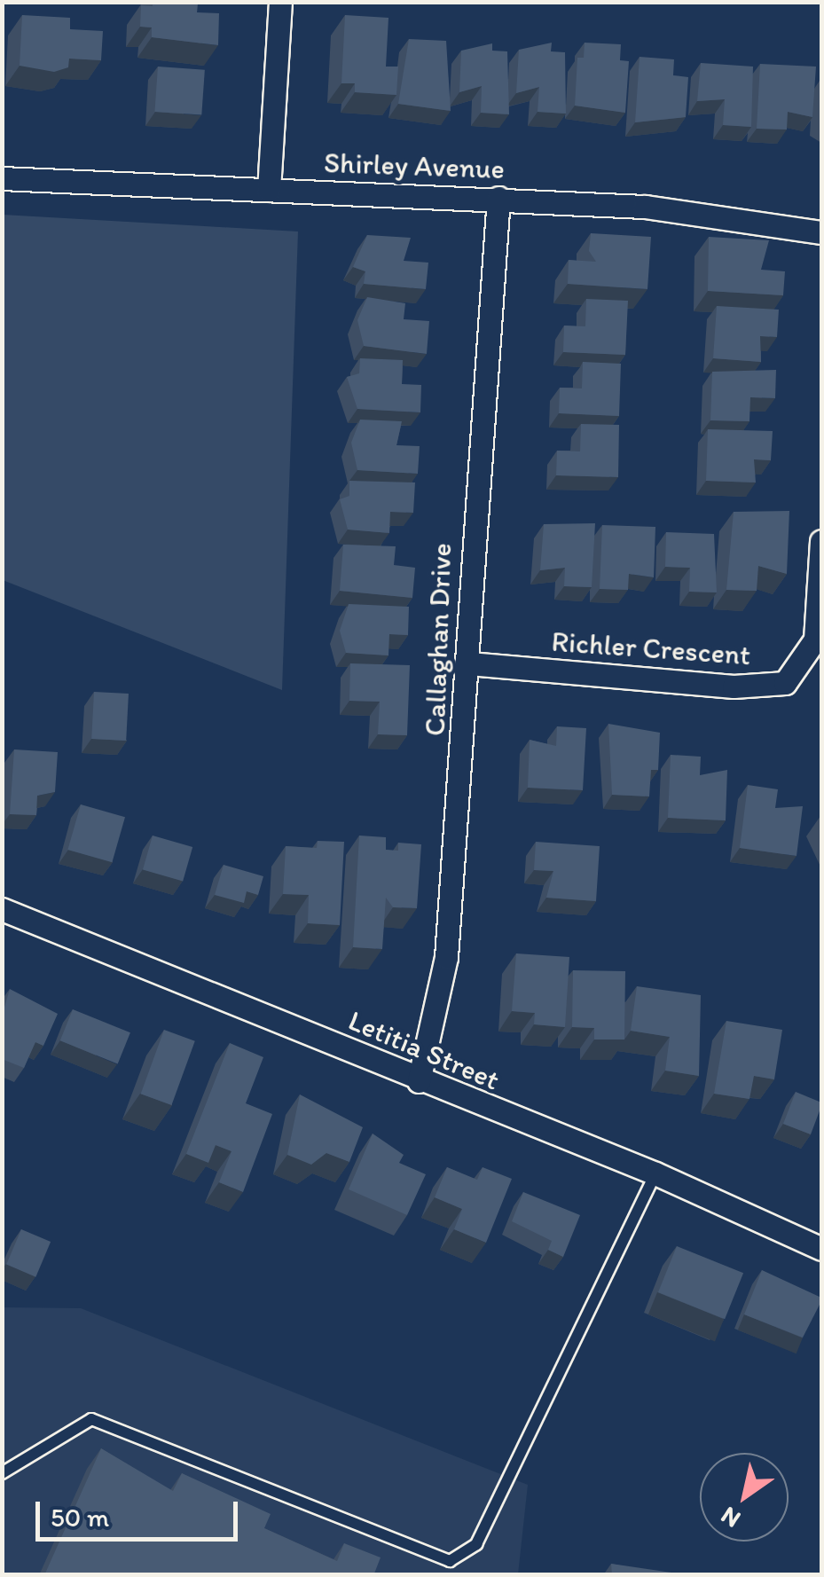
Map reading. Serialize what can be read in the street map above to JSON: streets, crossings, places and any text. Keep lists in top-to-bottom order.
{
  "streets": {
    "street": [
      "Shirley Avenue",
      "Callaghan Drive",
      "Richler Crescent",
      "Letitia Street"
    ]
  },
  "crossings": [
    ["Shirley Avenue", "Callaghan Drive"],
    ["Callaghan Drive", "Richler Crescent"],
    ["Callaghan Drive", "Letitia Street"]
  ],
  "scale_bar": "50 m",
  "north": "bottom left"
}
